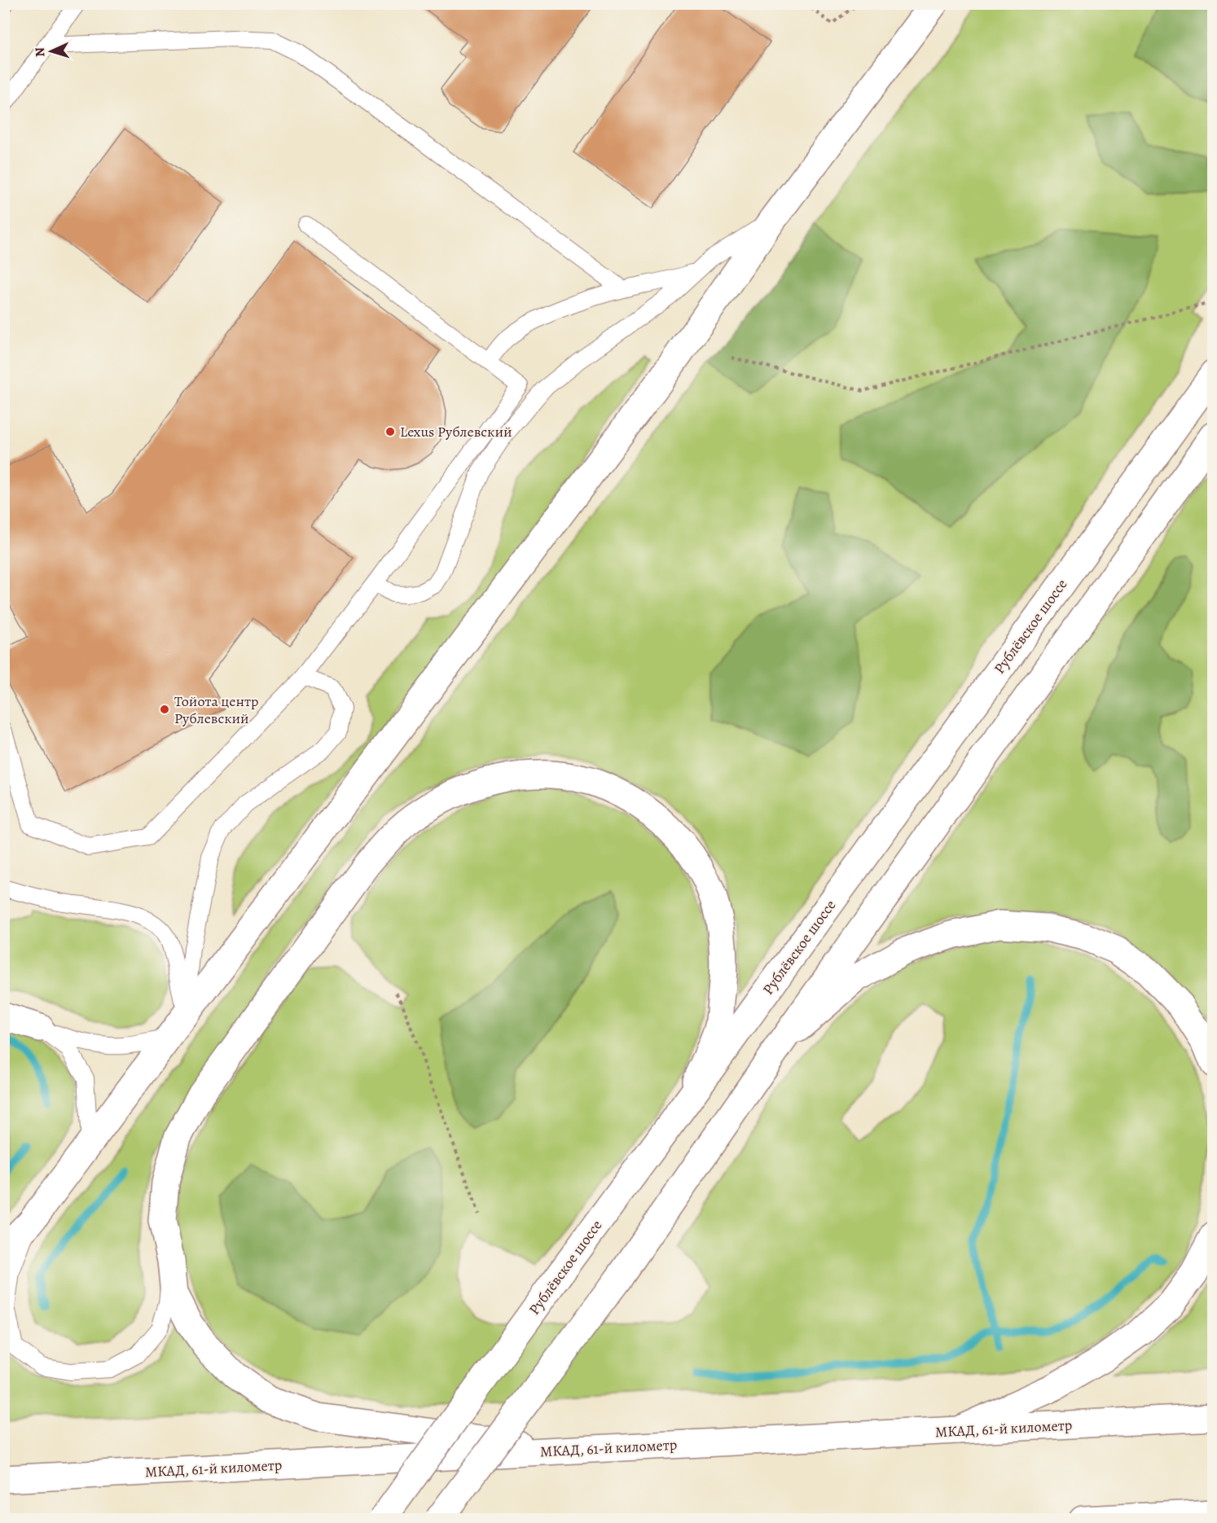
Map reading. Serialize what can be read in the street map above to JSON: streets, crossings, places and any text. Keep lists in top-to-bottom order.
{
  "streets": {
    "main road": ["Рублёвское шоссе", "МКАД, 61-й километр"]
  },
  "places": ["Lexus Рублевский", "Тойота центр Рублевский"],
  "north": "left"
}
